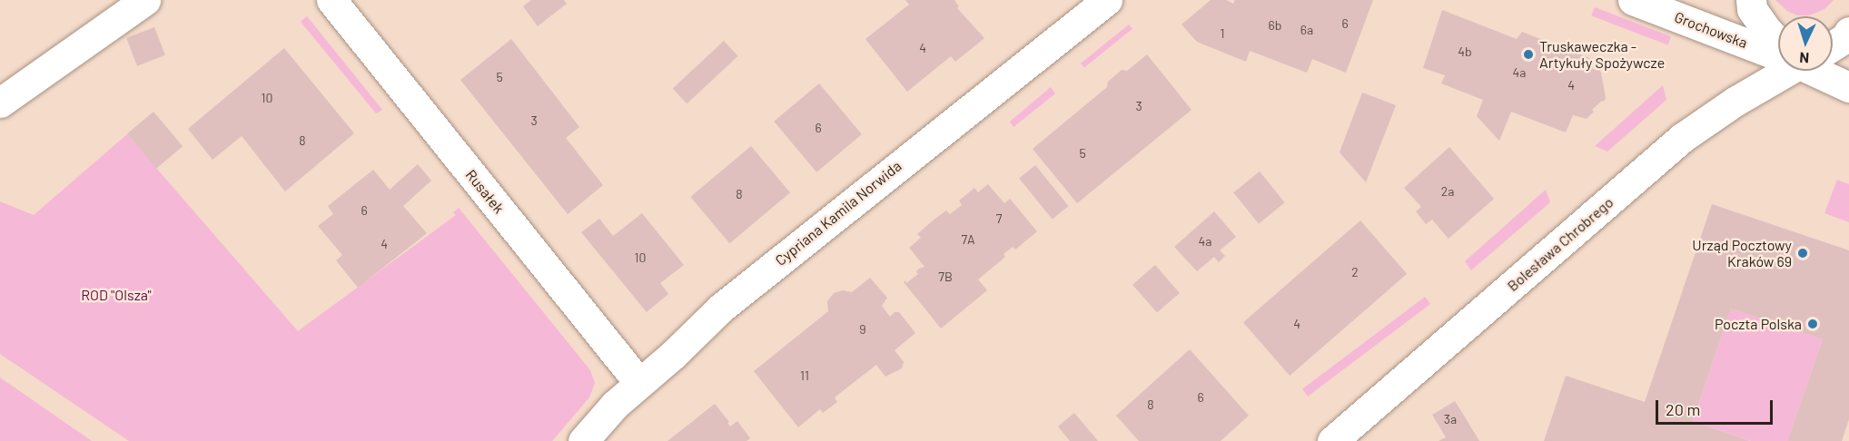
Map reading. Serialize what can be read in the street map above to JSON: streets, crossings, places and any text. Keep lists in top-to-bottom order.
{
  "streets": {
    "street": [
      "Grochowska",
      "Rusałek",
      "Cypriana Kamila Norwida",
      "Bolesława Chrobrego"
    ]
  },
  "crossings": [
    ["Rusałek", "Cypriana Kamila Norwida"]
  ],
  "parks": ["ROD \"Olsza\""],
  "places": ["Truskaweczka - Artykuły Spożywcze", "Urząd Pocztowy Kraków 69", "Poczta Polska"],
  "house_numbers": [
    "6",
    "6b",
    "6a",
    "1",
    "4",
    "4b",
    "4a",
    "5",
    "4",
    "10",
    "3",
    "3",
    "6",
    "8",
    "5",
    "2a",
    "8",
    "6",
    "7",
    "7A",
    "4a",
    "4",
    "10",
    "2",
    "7B",
    "4",
    "9",
    "11",
    "6",
    "8",
    "3a"
  ],
  "scale_bar": "20 m",
  "north": "bottom"
}
